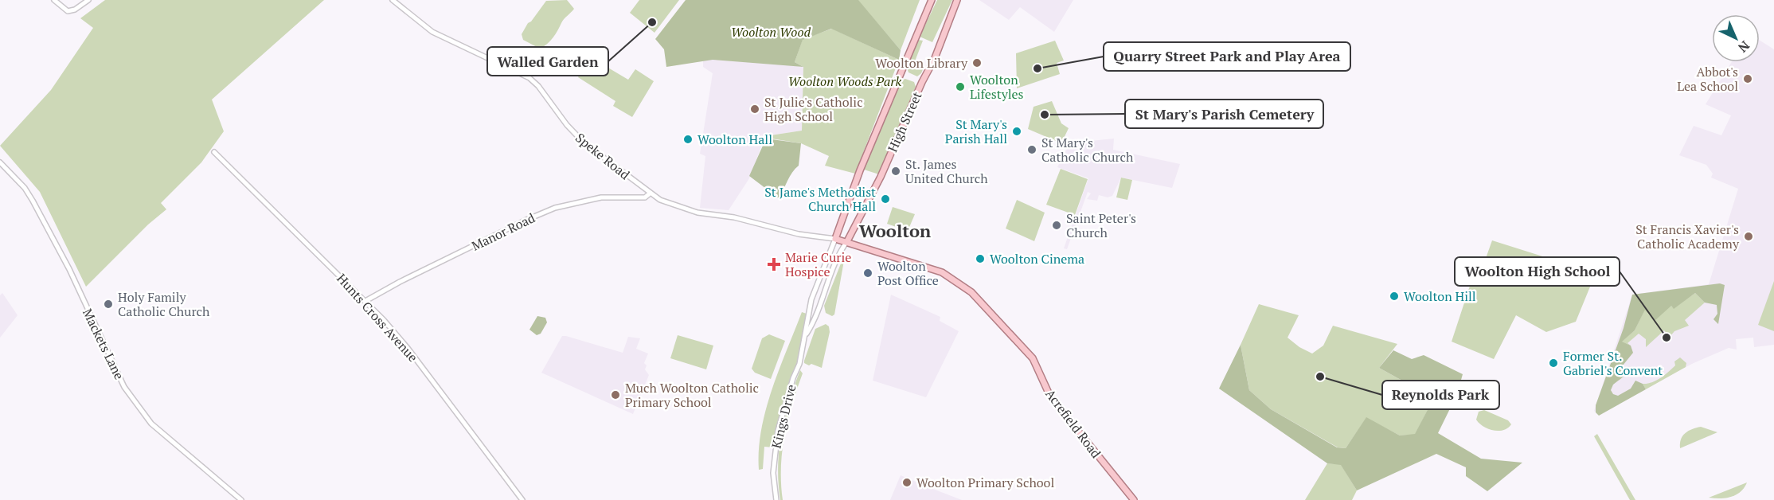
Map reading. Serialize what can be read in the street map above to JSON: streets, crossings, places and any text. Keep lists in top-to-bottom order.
{
  "streets": {
    "main road": ["High Street", "Acrefield Road"],
    "street": [
      "Speke Road",
      "Manor Road",
      "Hunts Cross Avenue",
      "Mackets Lane",
      "Kings Drive"
    ]
  },
  "crossings": [
    ["High Street", "Speke Road"],
    ["High Street", "Kings Drive"],
    ["High Street", "Acrefield Road"],
    ["Speke Road", "Manor Road"],
    ["Speke Road", "Kings Drive"],
    ["Speke Road", "Acrefield Road"],
    ["Manor Road", "Hunts Cross Avenue"],
    ["Kings Drive", "Acrefield Road"]
  ],
  "districts": ["Woolton"],
  "parks": ["Woolton Wood", "Woolton Woods Park"],
  "places": {
    "other": [
      "Walled Garden",
      "Woolton Library",
      "Quarry Street Park and Play Area",
      "Abbot's Lea School",
      "Woolton Lifestyles",
      "St Julie's Catholic High School",
      "St Mary's Parish Cemetery",
      "St Mary's Parish Hall",
      "Woolton Hall",
      "St Mary's Catholic Church",
      "St. James United Church",
      "St Jame's Methodist Church Hall",
      "Saint Peter's Church",
      "St Francis Xavier's Catholic Academy",
      "Woolton Cinema",
      "Woolton Post Office",
      "Woolton Hill",
      "Holy Family Catholic Church",
      "Woolton High School",
      "Former St. Gabriel's Convent",
      "Reynolds Park",
      "Much Woolton Catholic Primary School",
      "Woolton Primary School"
    ],
    "health": ["Marie Curie Hospice"]
  },
  "north": "bottom right"
}
